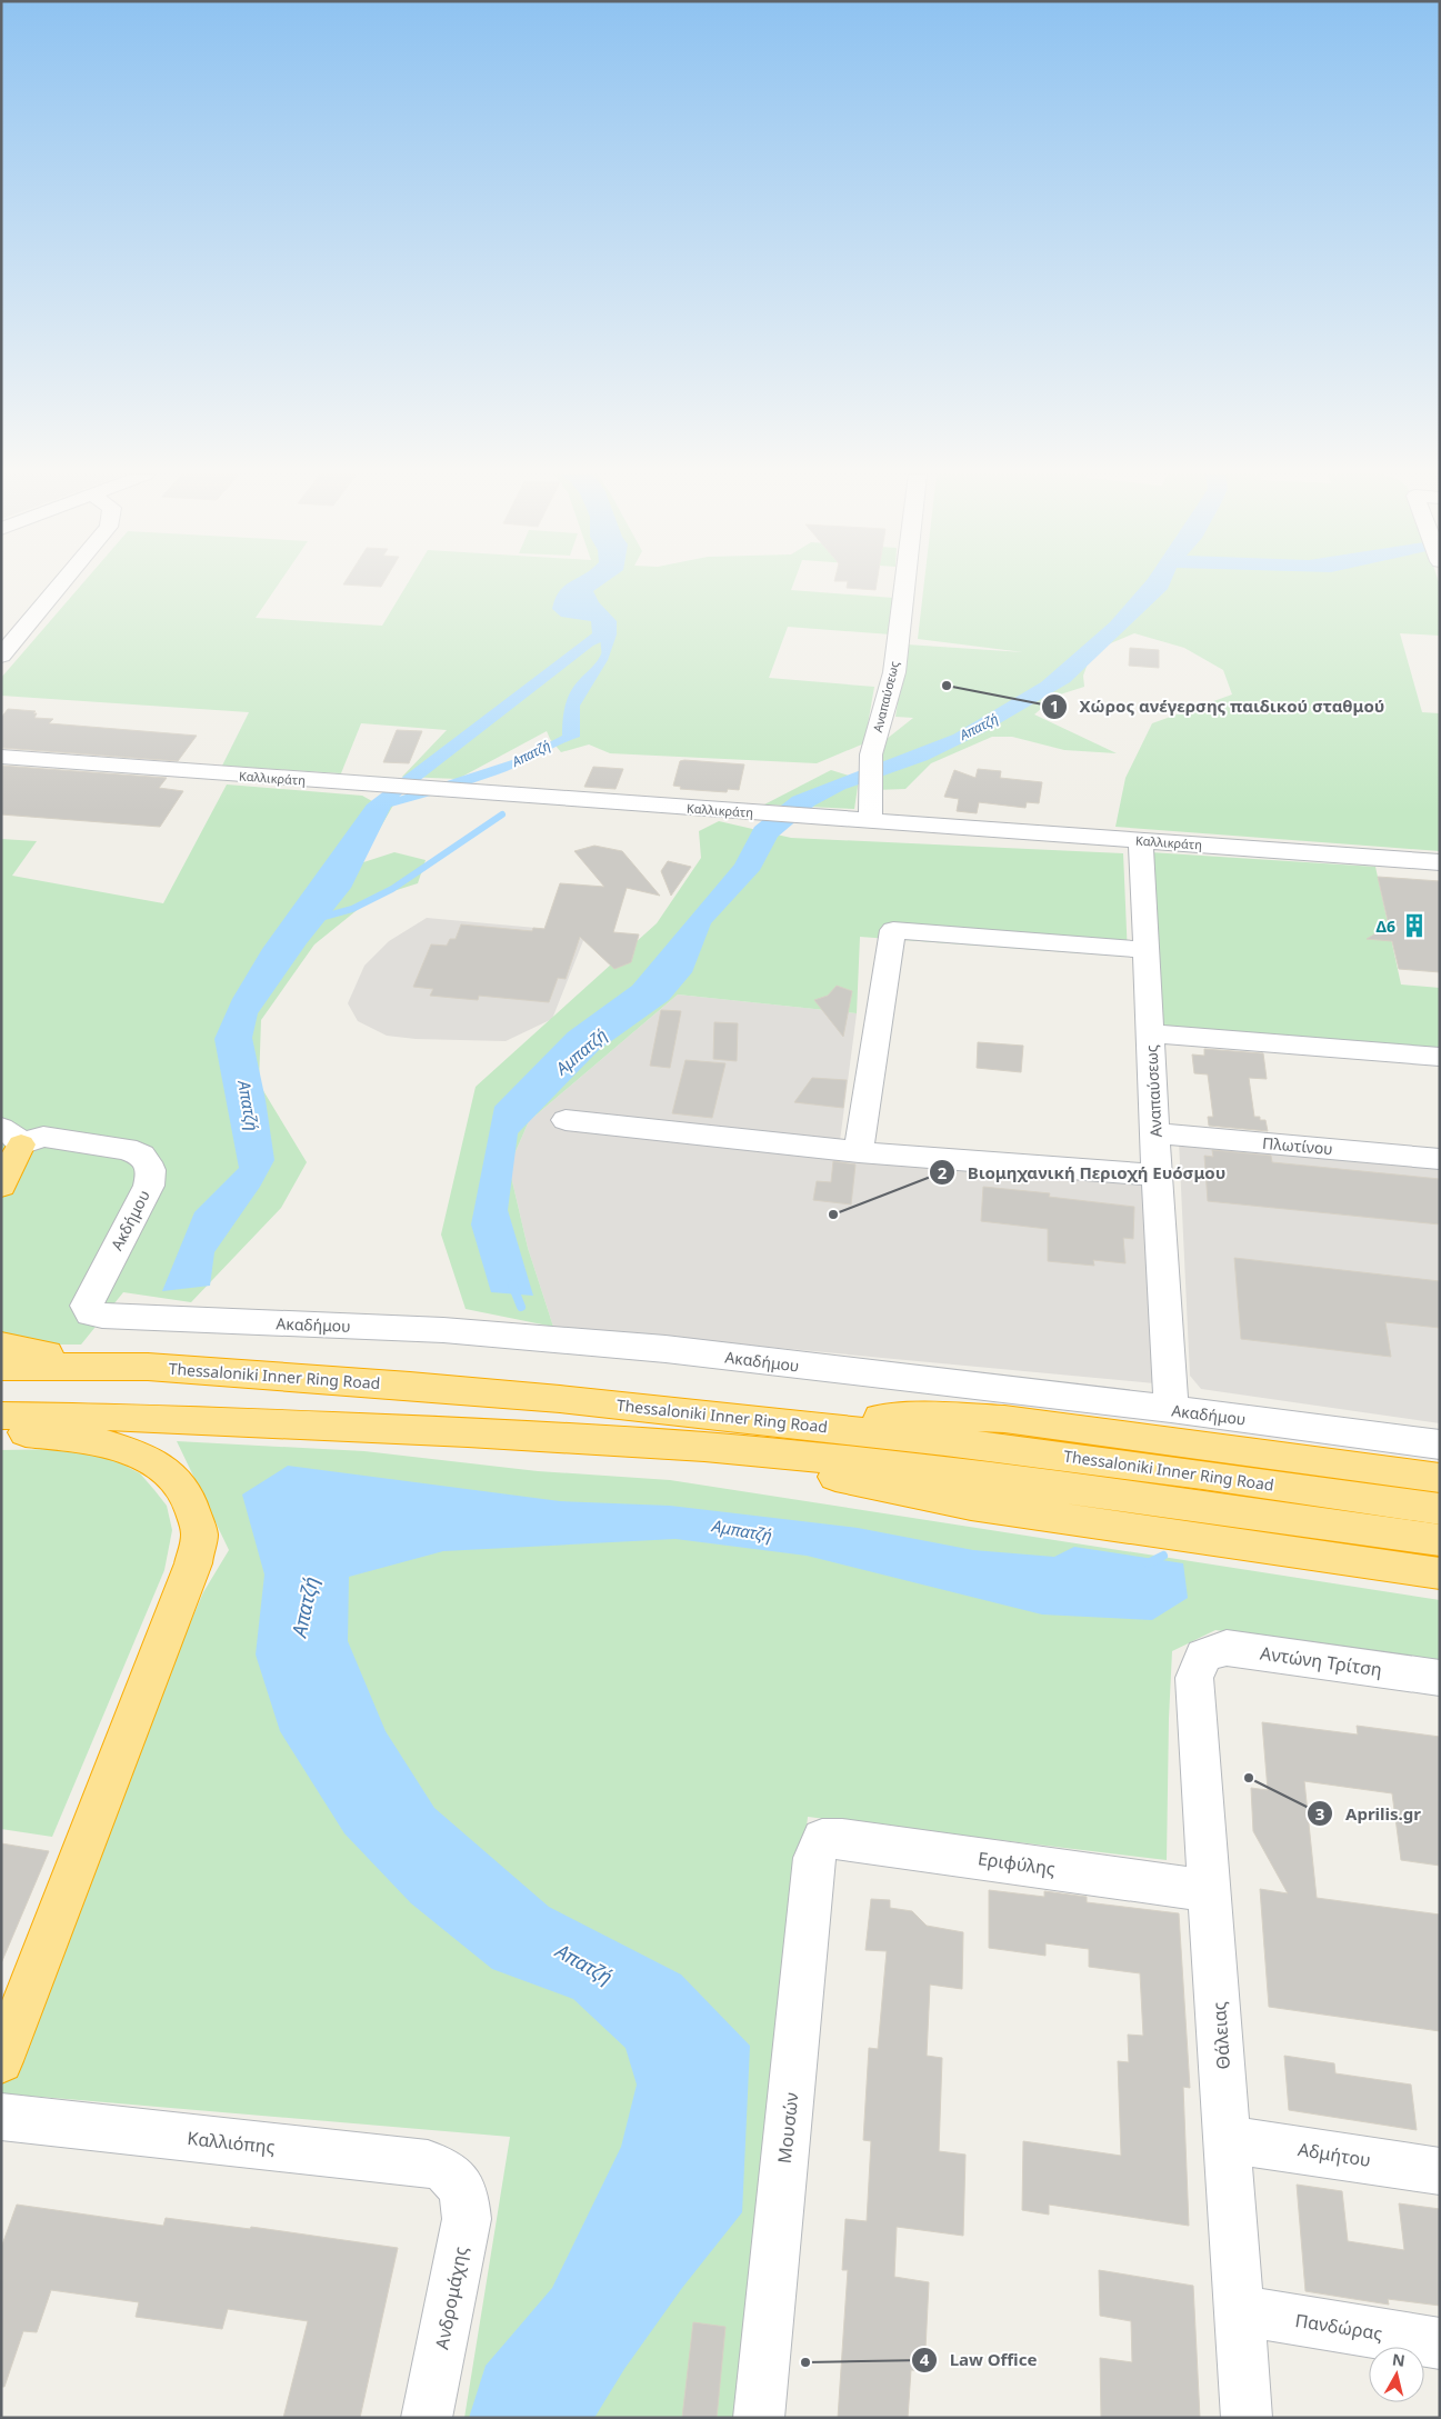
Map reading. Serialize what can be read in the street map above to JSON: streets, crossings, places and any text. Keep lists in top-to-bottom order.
{
  "streets": {
    "highway": ["Thessaloniki Inner Ring Road"],
    "street": [
      "Αναπαύσεως",
      "Καλλικράτη",
      "Πλωτίνου",
      "Ακδήμου",
      "Ακαδήμου",
      "Αντώνη Τρίτση",
      "Εριφύλης",
      "Θάλειας",
      "Μουσών",
      "Καλλιόπης",
      "Αδμήτου",
      "Ανδρομάχης",
      "Πανδώρας"
    ]
  },
  "crossings": [
    ["Αναπαύσεως", "Καλλικράτη"],
    ["Αναπαύσεως", "Πλωτίνου"],
    ["Αναπαύσεως", "Ακαδήμου"],
    ["Ακδήμου", "Ακαδήμου"],
    ["Αντώνη Τρίτση", "Θάλειας"],
    ["Εριφύλης", "Θάλειας"],
    ["Εριφύλης", "Μουσών"],
    ["Θάλειας", "Αδμήτου"],
    ["Θάλειας", "Πανδώρας"],
    ["Καλλιόπης", "Ανδρομάχης"]
  ],
  "water": ["Απατζή", "Αμπατζή"],
  "places": {
    "other": [
      "Χώρος ανέγερσης παιδικού σταθμού",
      "Βιομηχανική Περιοχή Ευόσμου",
      "Aprilis.gr",
      "Law Office"
    ],
    "building": ["Δ6"]
  },
  "north": "top"
}
